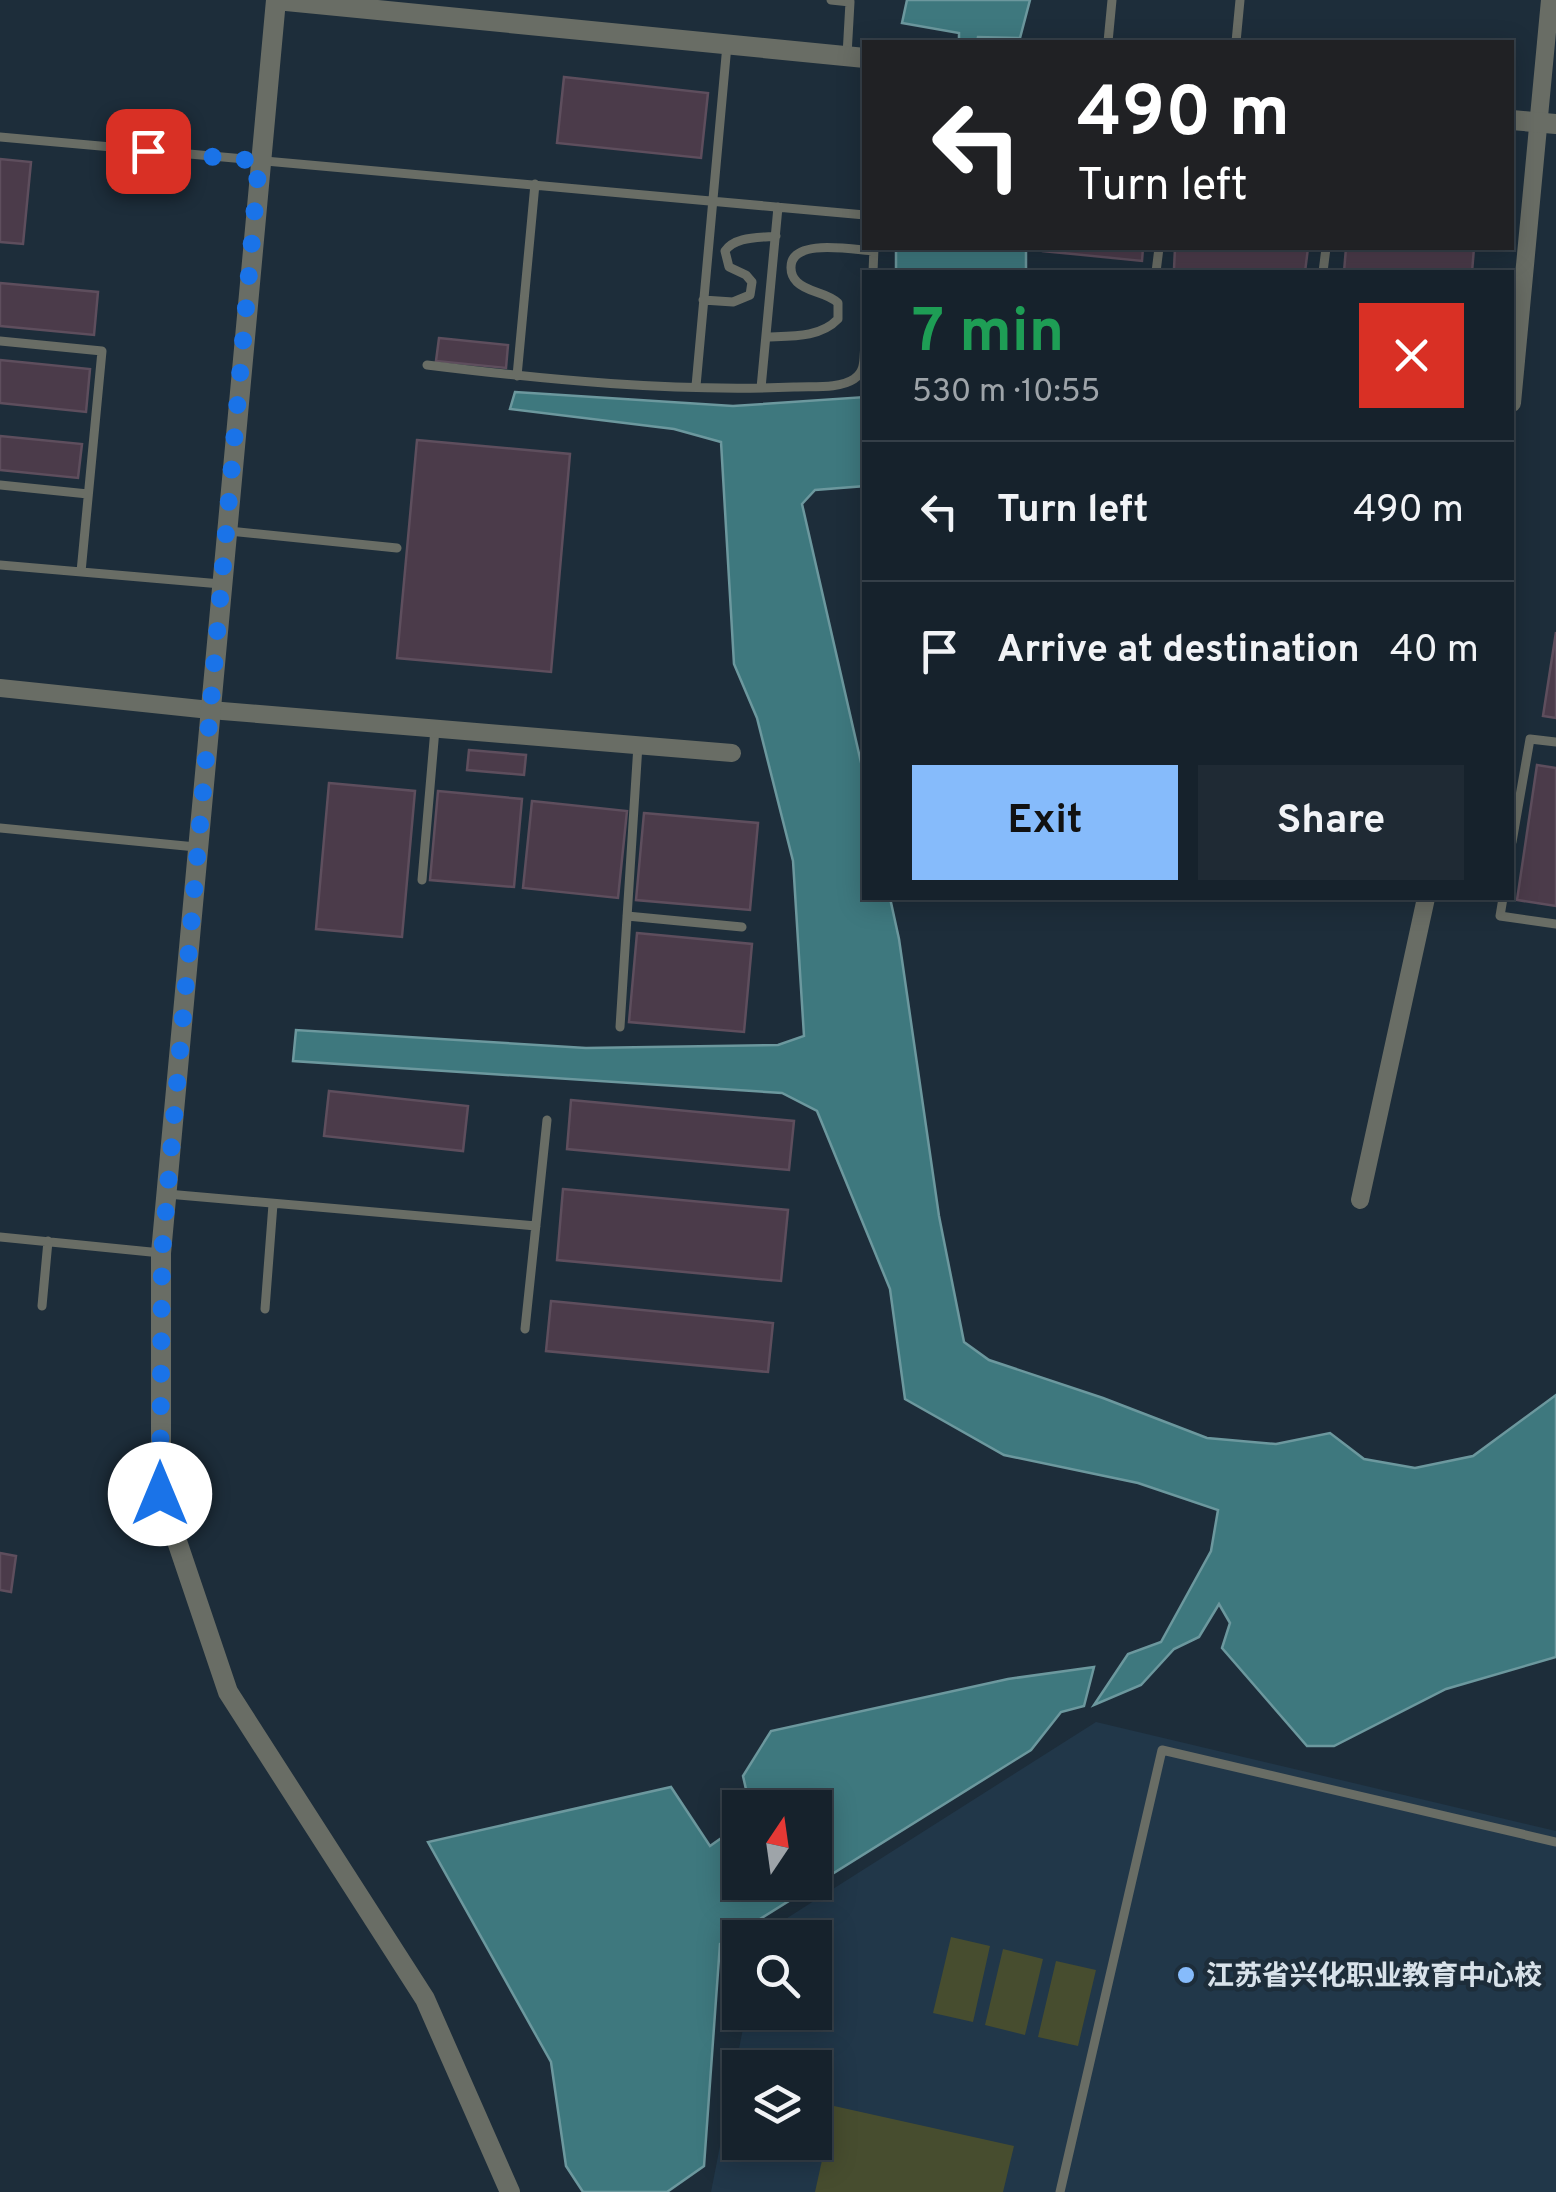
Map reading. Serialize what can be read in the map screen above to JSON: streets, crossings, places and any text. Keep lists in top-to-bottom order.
{
  "places": ["江苏省兴化职业教育中心校"],
  "north": "top",
  "page": {
    "turn": ["490 m", "Turn left"],
    "heading": ["7 min", "530 m · 10:55"],
    "list": [
      {
        "name": "Turn left",
        "value": "490 m"
      },
      {
        "name": "Arrive at destination",
        "value": "40 m"
      }
    ],
    "buttons": ["Exit", "Share"]
  }
}
